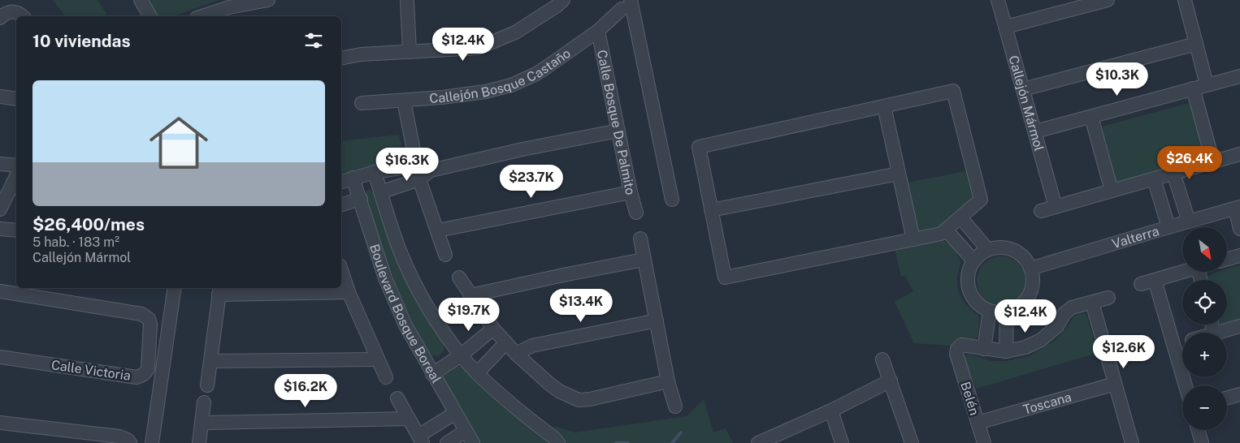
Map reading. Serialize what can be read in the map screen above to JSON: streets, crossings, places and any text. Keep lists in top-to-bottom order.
{
  "streets": {
    "street": [
      "Callejón Bosque Castaño",
      "Callejón Mármol",
      "Calle Bosque De Palmito",
      "Valterra",
      "Boulevard Bosque Boreal",
      "Calle Victoria",
      "Belén",
      "Toscana"
    ]
  },
  "crossings": [
    ["Callejón Bosque Castaño", "Calle Bosque De Palmito"],
    ["Belén", "Toscana"]
  ],
  "north": "bottom right",
  "page": {
    "heading": "10 viviendas",
    "price": [
      "$12.4K",
      "$10.3K",
      "$26.4K",
      "$16.3K",
      "$23.7K",
      "$13.4K",
      "$19.7K",
      "$12.4K",
      "$12.6K",
      "$16.2K"
    ],
    "list": [
      {
        "name": "$26,400/mes",
        "note": "5 hab. · 183 m² · Callejón Mármol"
      }
    ],
    "map_buttons": ["+", "−"]
  }
}
